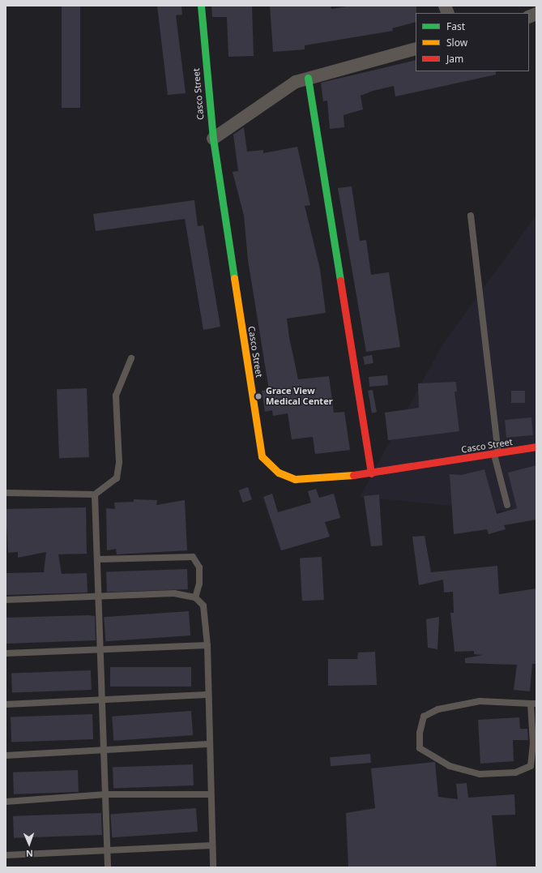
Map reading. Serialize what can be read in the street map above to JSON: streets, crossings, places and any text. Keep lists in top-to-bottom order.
{
  "streets": {
    "street": ["Casco Street"]
  },
  "places": ["Grace View Medical Center"],
  "legend": ["Fast", "Slow", "Jam"],
  "north": "bottom"
}
